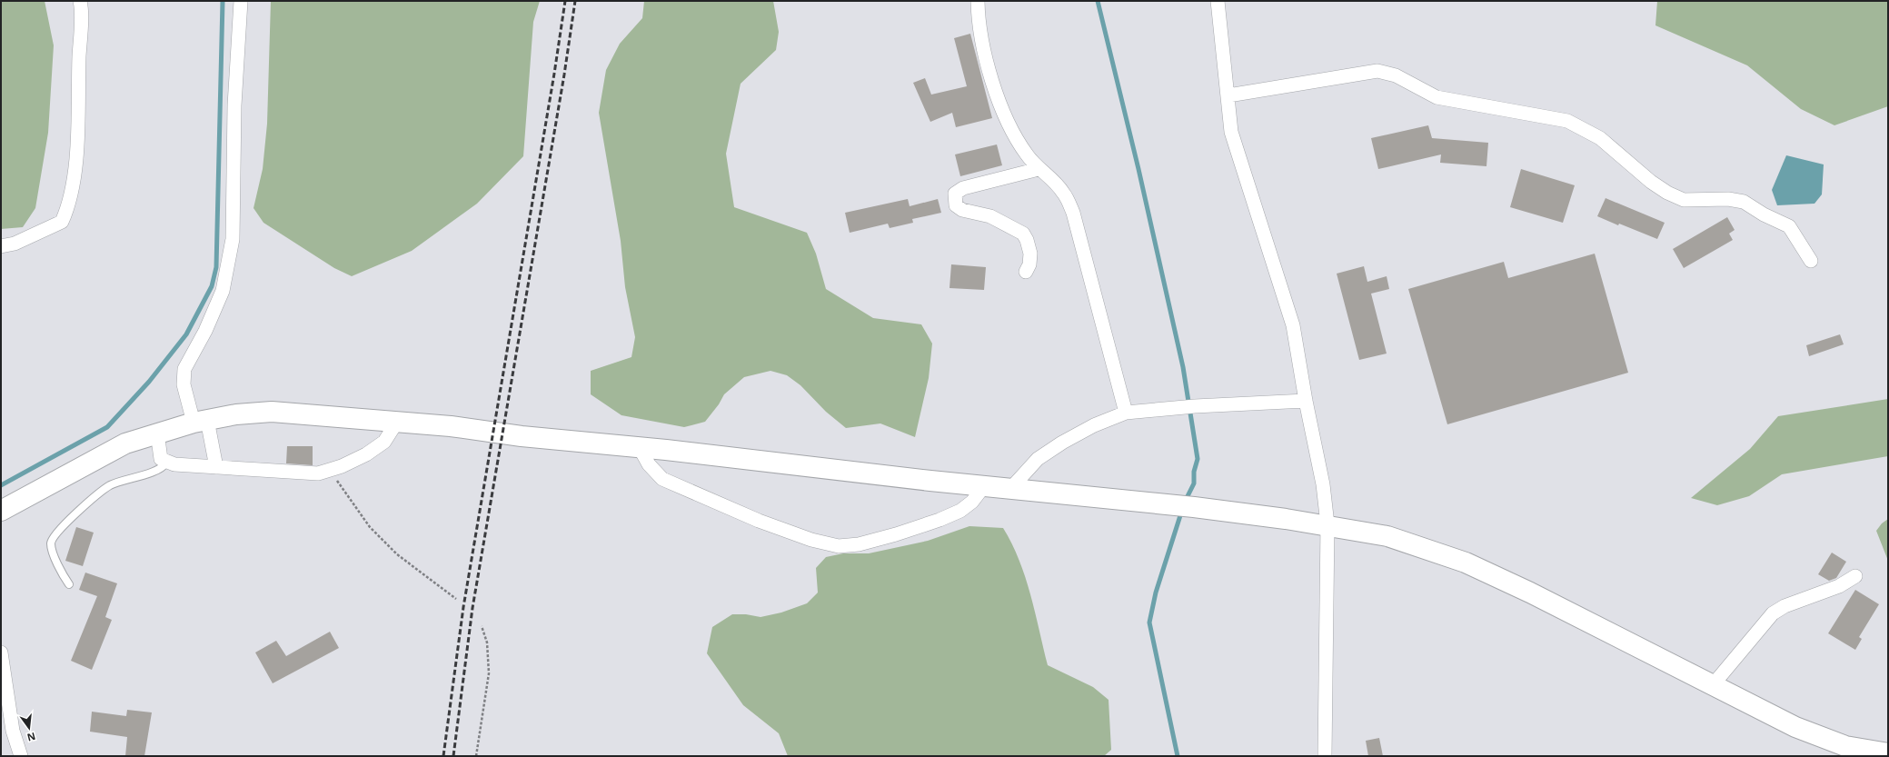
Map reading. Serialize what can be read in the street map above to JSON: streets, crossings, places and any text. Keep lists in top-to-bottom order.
{
  "north": "bottom"
}
